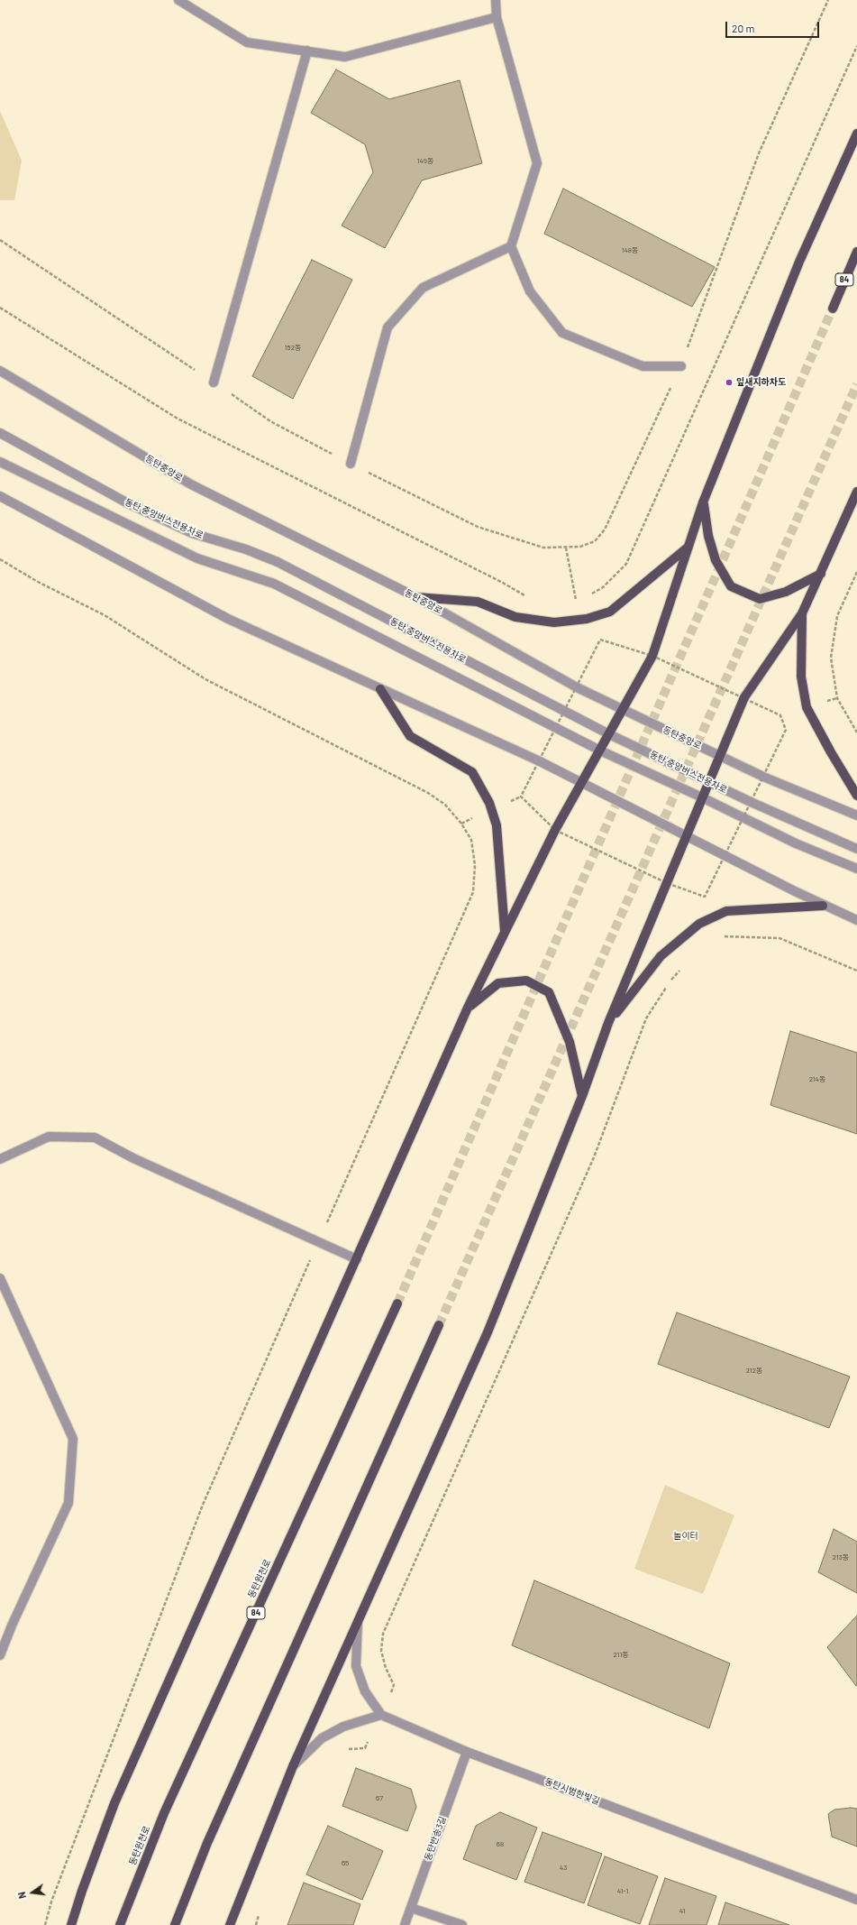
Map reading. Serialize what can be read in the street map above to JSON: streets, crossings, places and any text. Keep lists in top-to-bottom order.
{
  "streets": {
    "main road": ["84", "동탄원천로"],
    "street": [
      "동탄중앙로",
      "동탄 중앙버스전용차로",
      "동탄시범한빛길",
      "동탄반송3길"
    ]
  },
  "crossings": [
    ["동탄시범한빛길", "동탄반송3길"]
  ],
  "parks": ["놀이터"],
  "places": ["잎새지하차도"],
  "house_numbers": [
    "149동",
    "148동",
    "152동",
    "214동",
    "212동",
    "213동",
    "211동",
    "67",
    "68",
    "65",
    "43",
    "41-1",
    "41"
  ],
  "scale_bar": "20 m",
  "north": "left"
}
